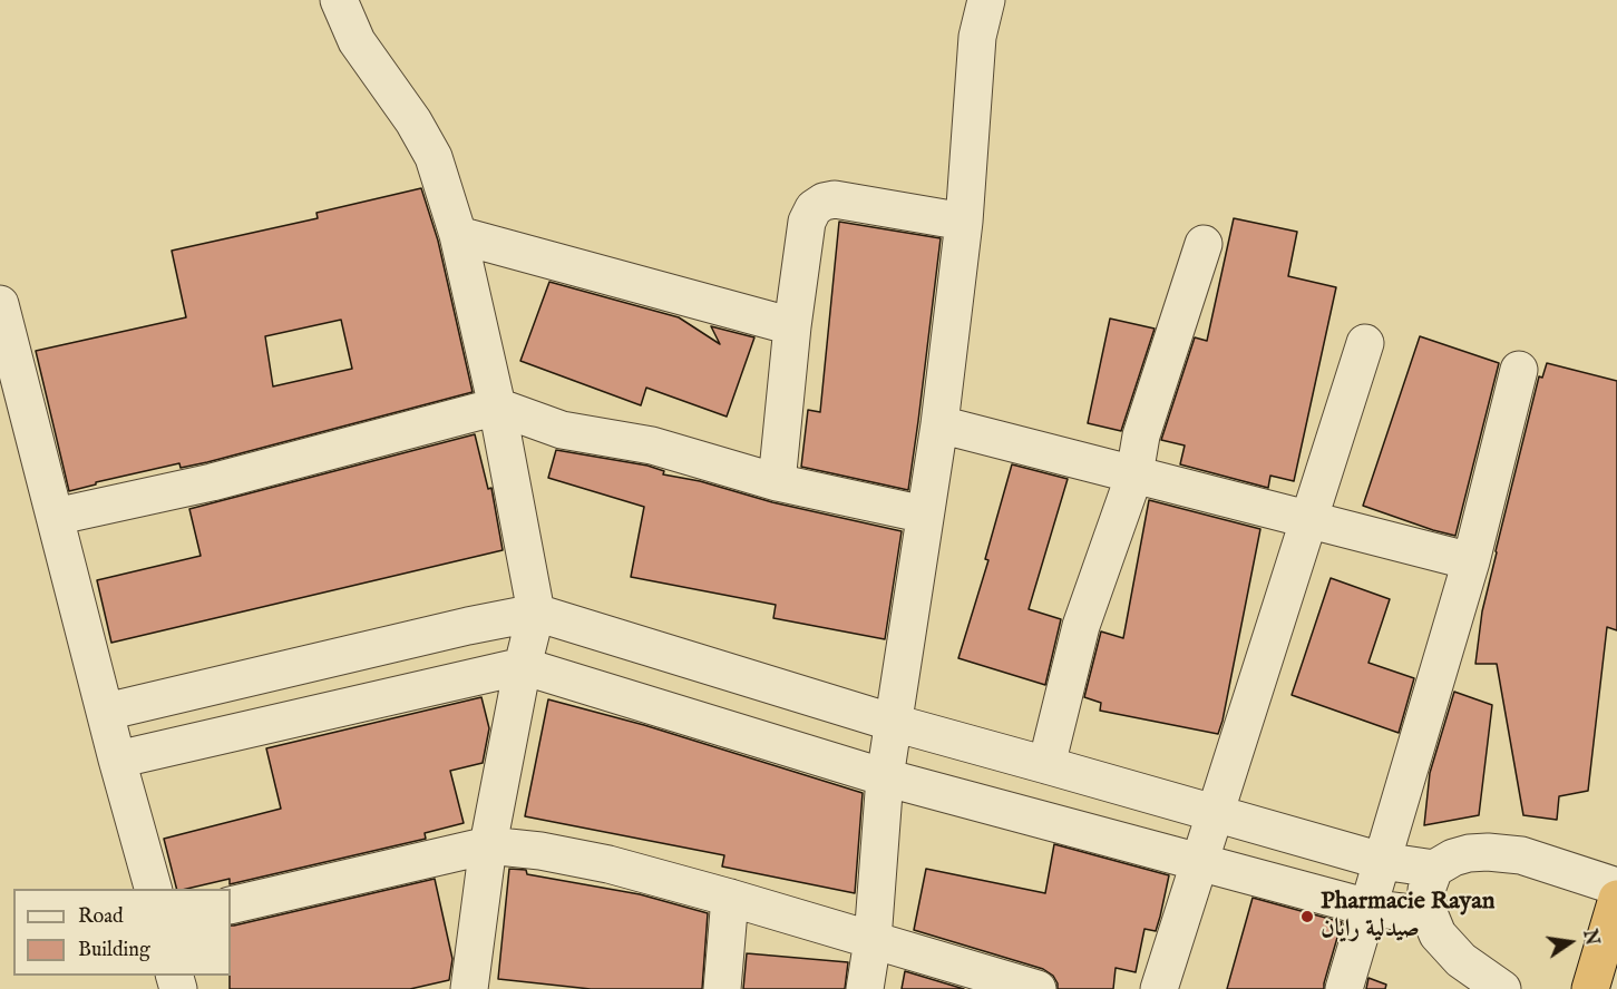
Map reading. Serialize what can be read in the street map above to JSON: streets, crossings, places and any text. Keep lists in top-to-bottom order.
{
  "places": ["Pharmacie Rayan صيدلية رايان"],
  "legend": ["Road", "Building"],
  "north": "right"
}
